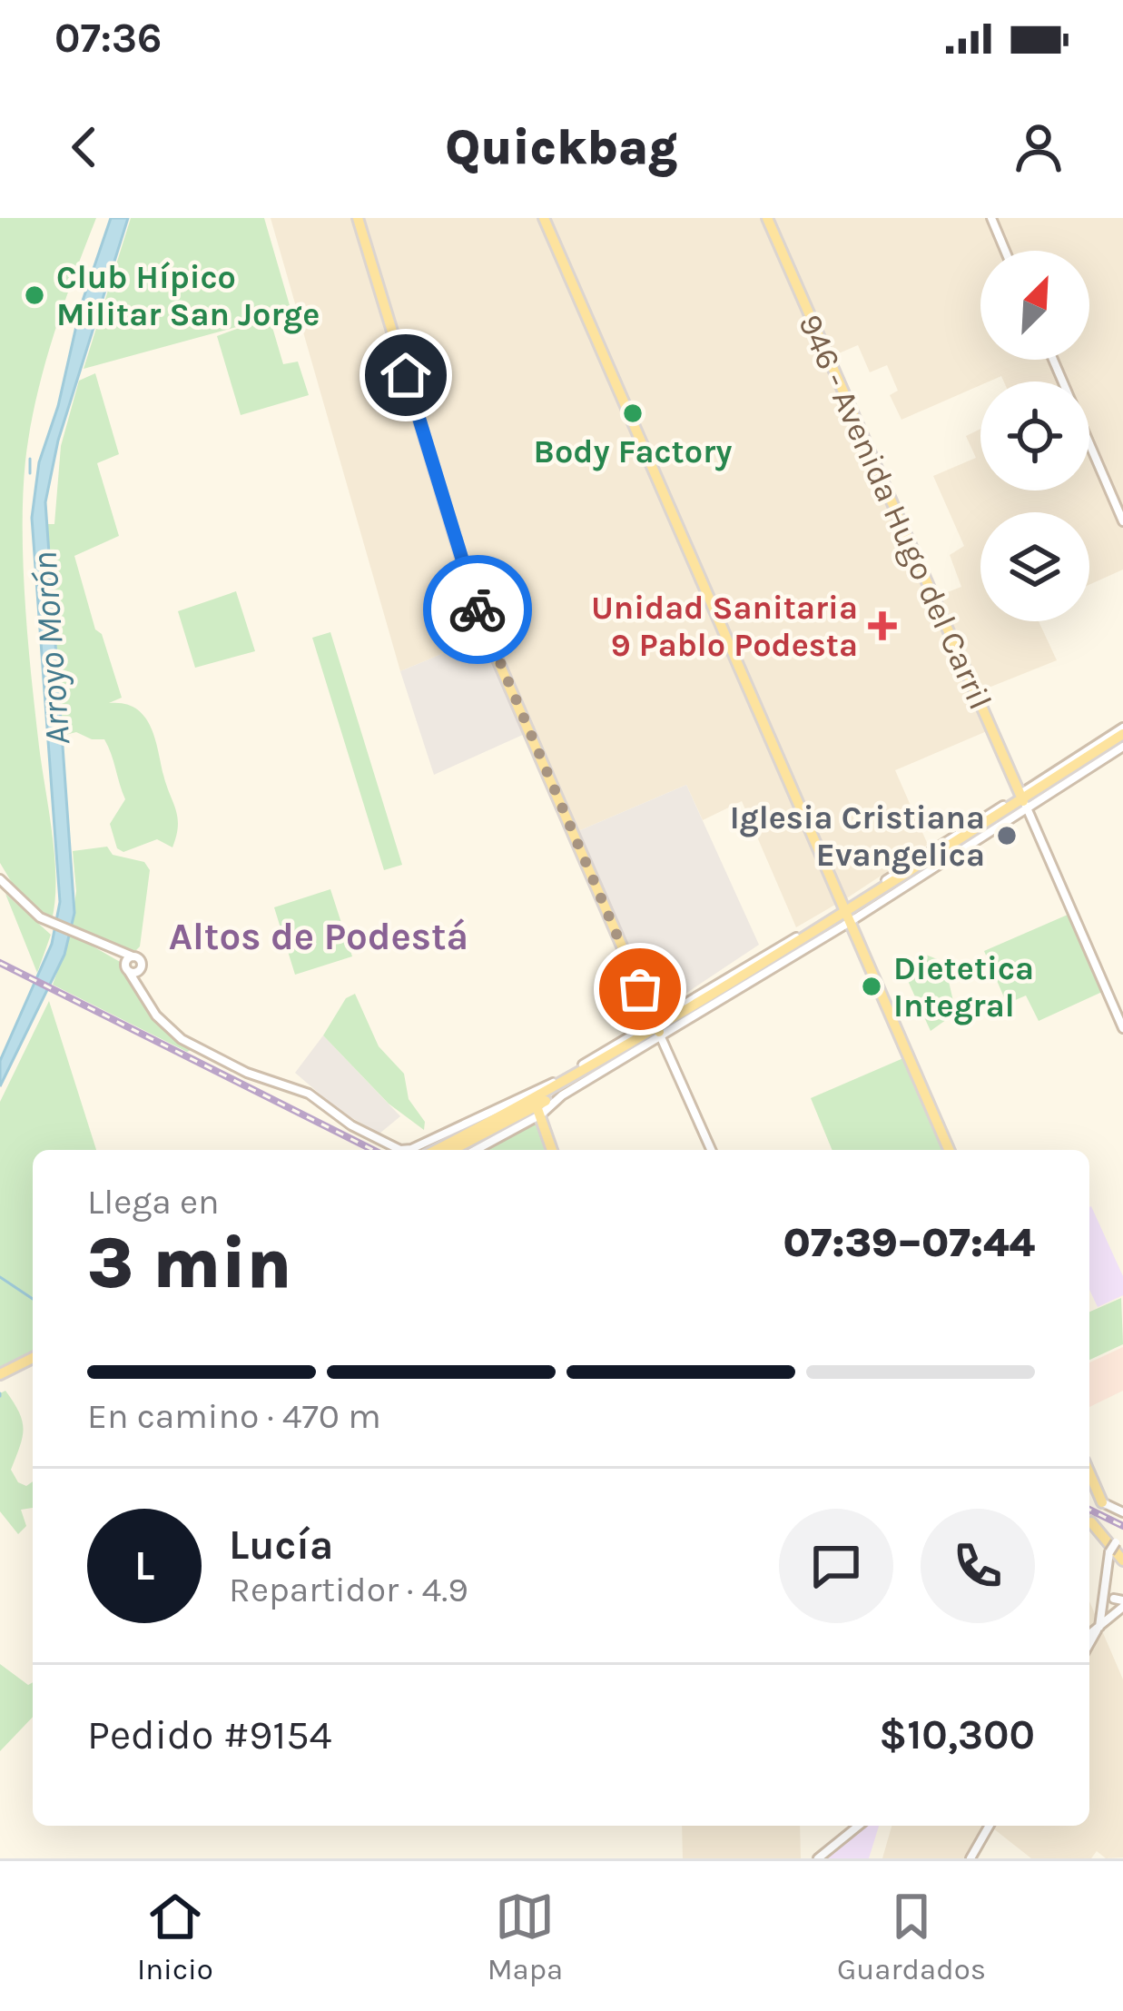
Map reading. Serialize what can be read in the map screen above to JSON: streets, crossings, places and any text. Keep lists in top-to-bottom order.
{
  "streets": {
    "main road": ["946 - Avenida Hugo del Carril"]
  },
  "districts": ["Altos de Podestá"],
  "water": ["Arroyo Morón"],
  "places": {
    "other": [
      "Club Hípico Militar San Jorge",
      "Body Factory",
      "Iglesia Cristiana Evangelica",
      "Dietetica Integral"
    ],
    "health": ["Unidad Sanitaria 9 Pablo Podesta"]
  },
  "north": "top right",
  "page": {
    "status": "07:36",
    "header": "Quickbag",
    "heading": ["3 min", "Llega en", "07:39–07:44"],
    "panel": [
      "Lucía",
      "Repartidor · 4.9",
      "Pedido #9154",
      "$10,300"
    ],
    "bar": "En camino · 470 m",
    "round": "L",
    "tabs": ["Inicio", "Mapa", "Guardados"]
  }
}
